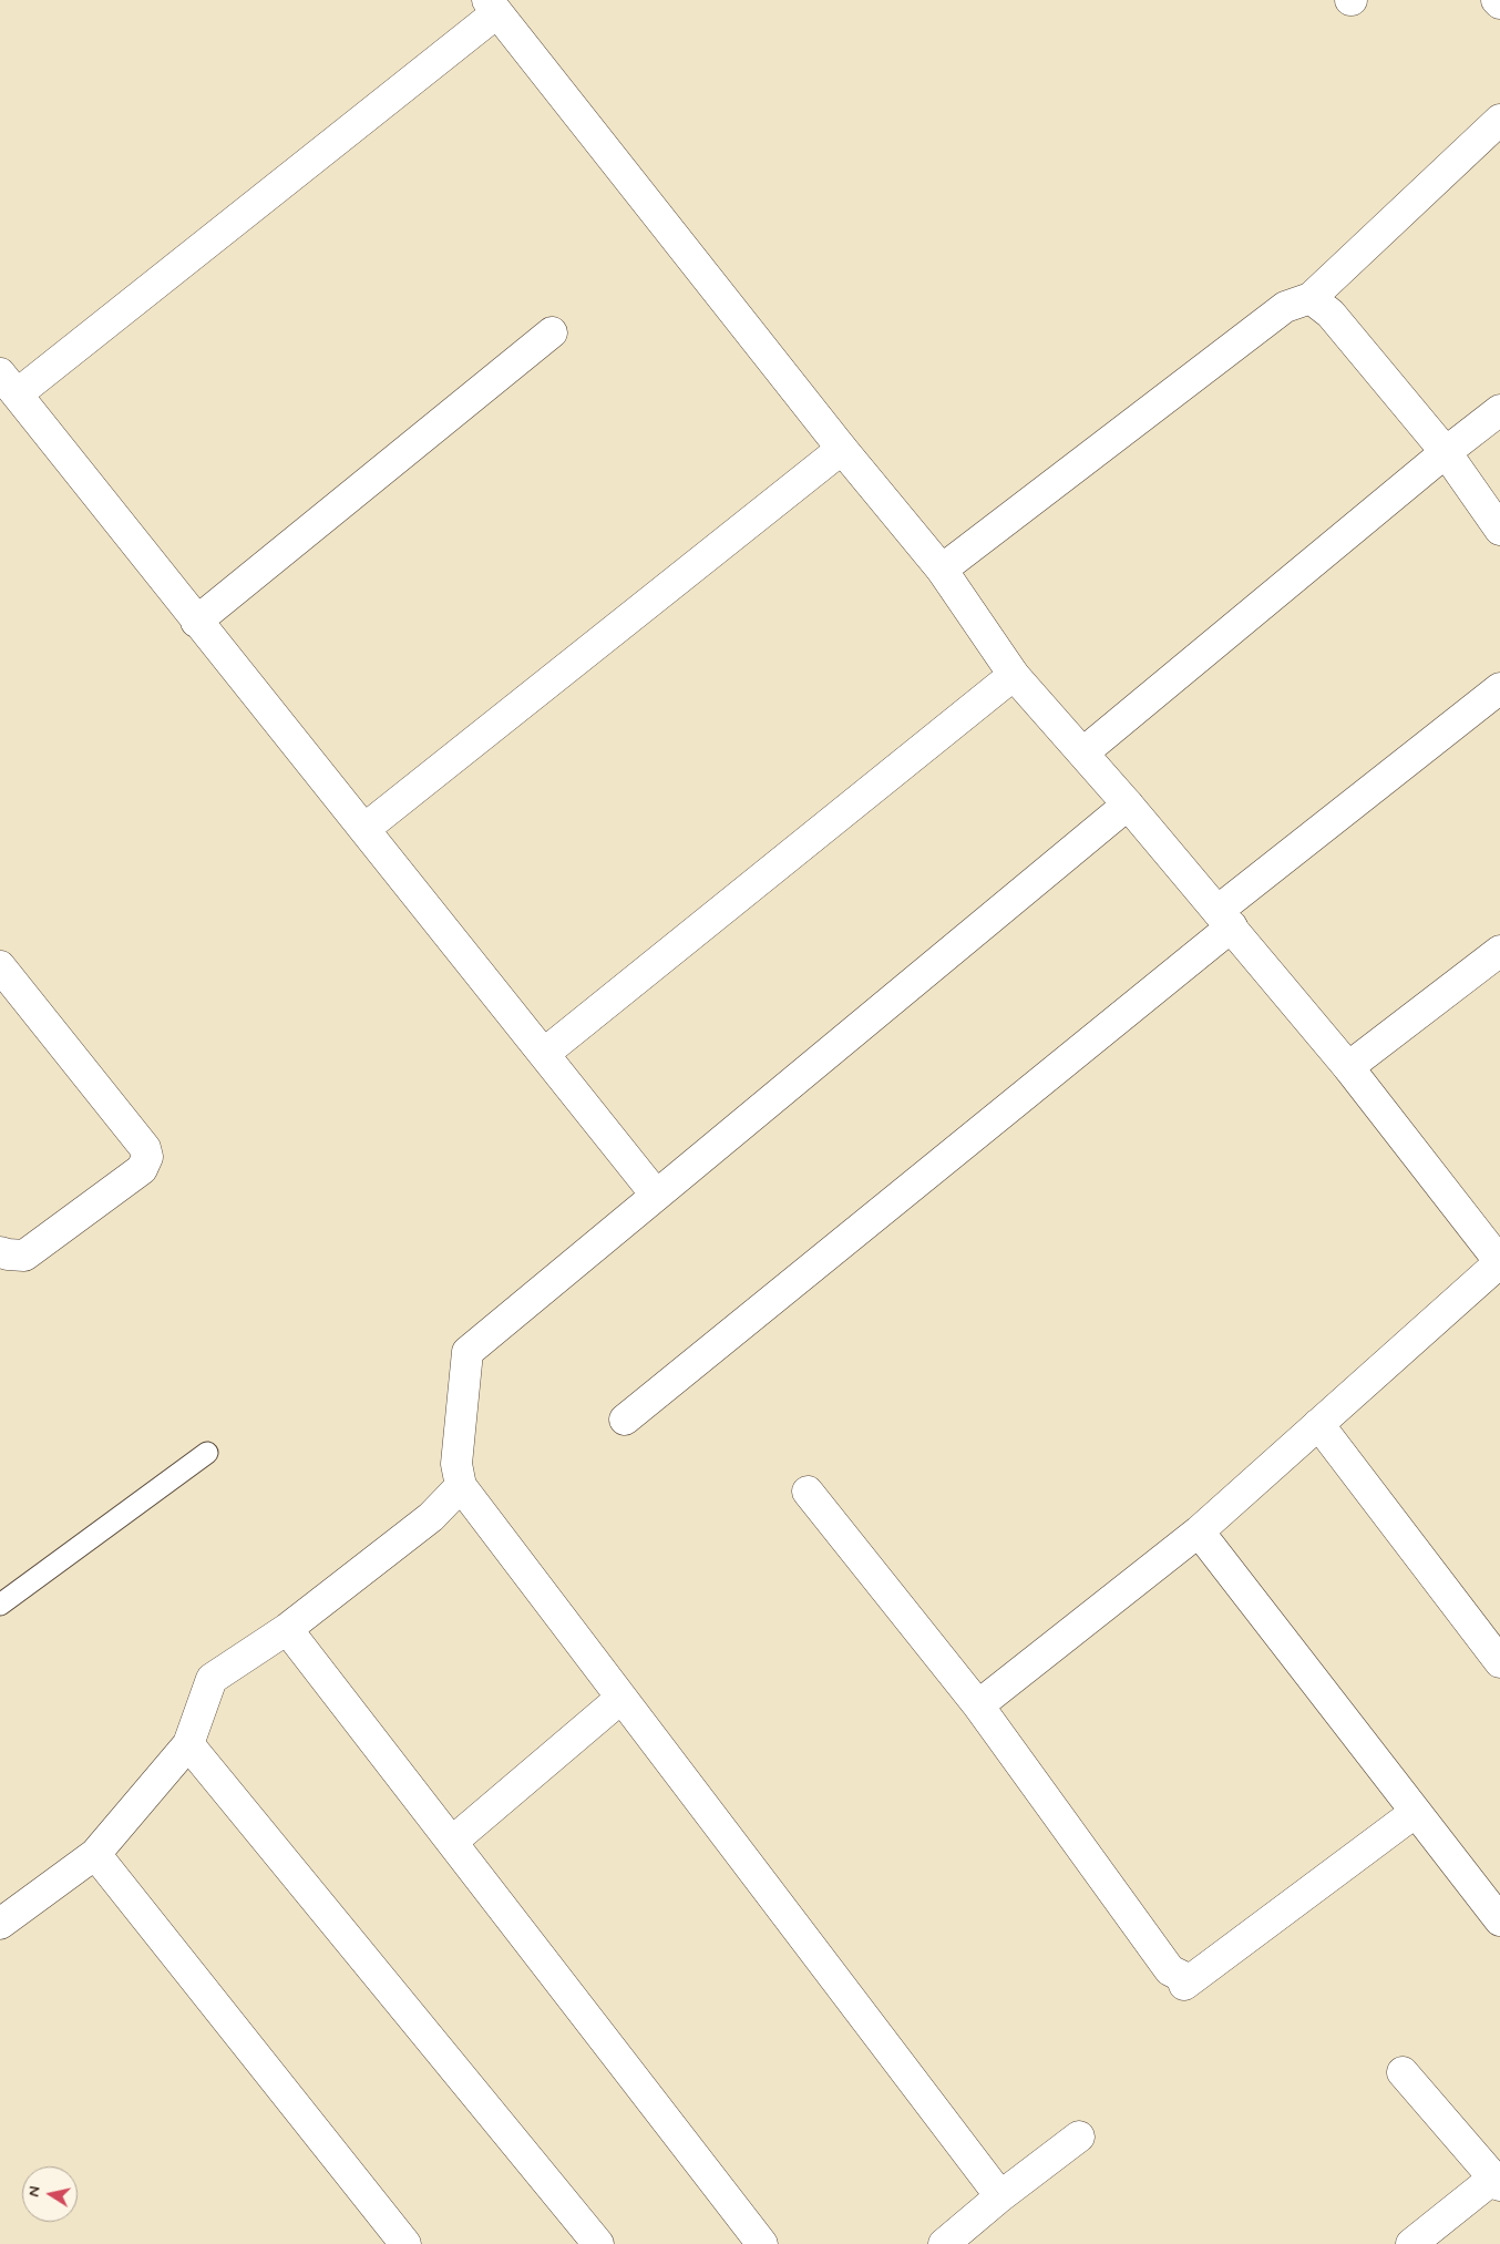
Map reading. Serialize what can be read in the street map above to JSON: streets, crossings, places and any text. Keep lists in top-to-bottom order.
{
  "north": "left"
}
